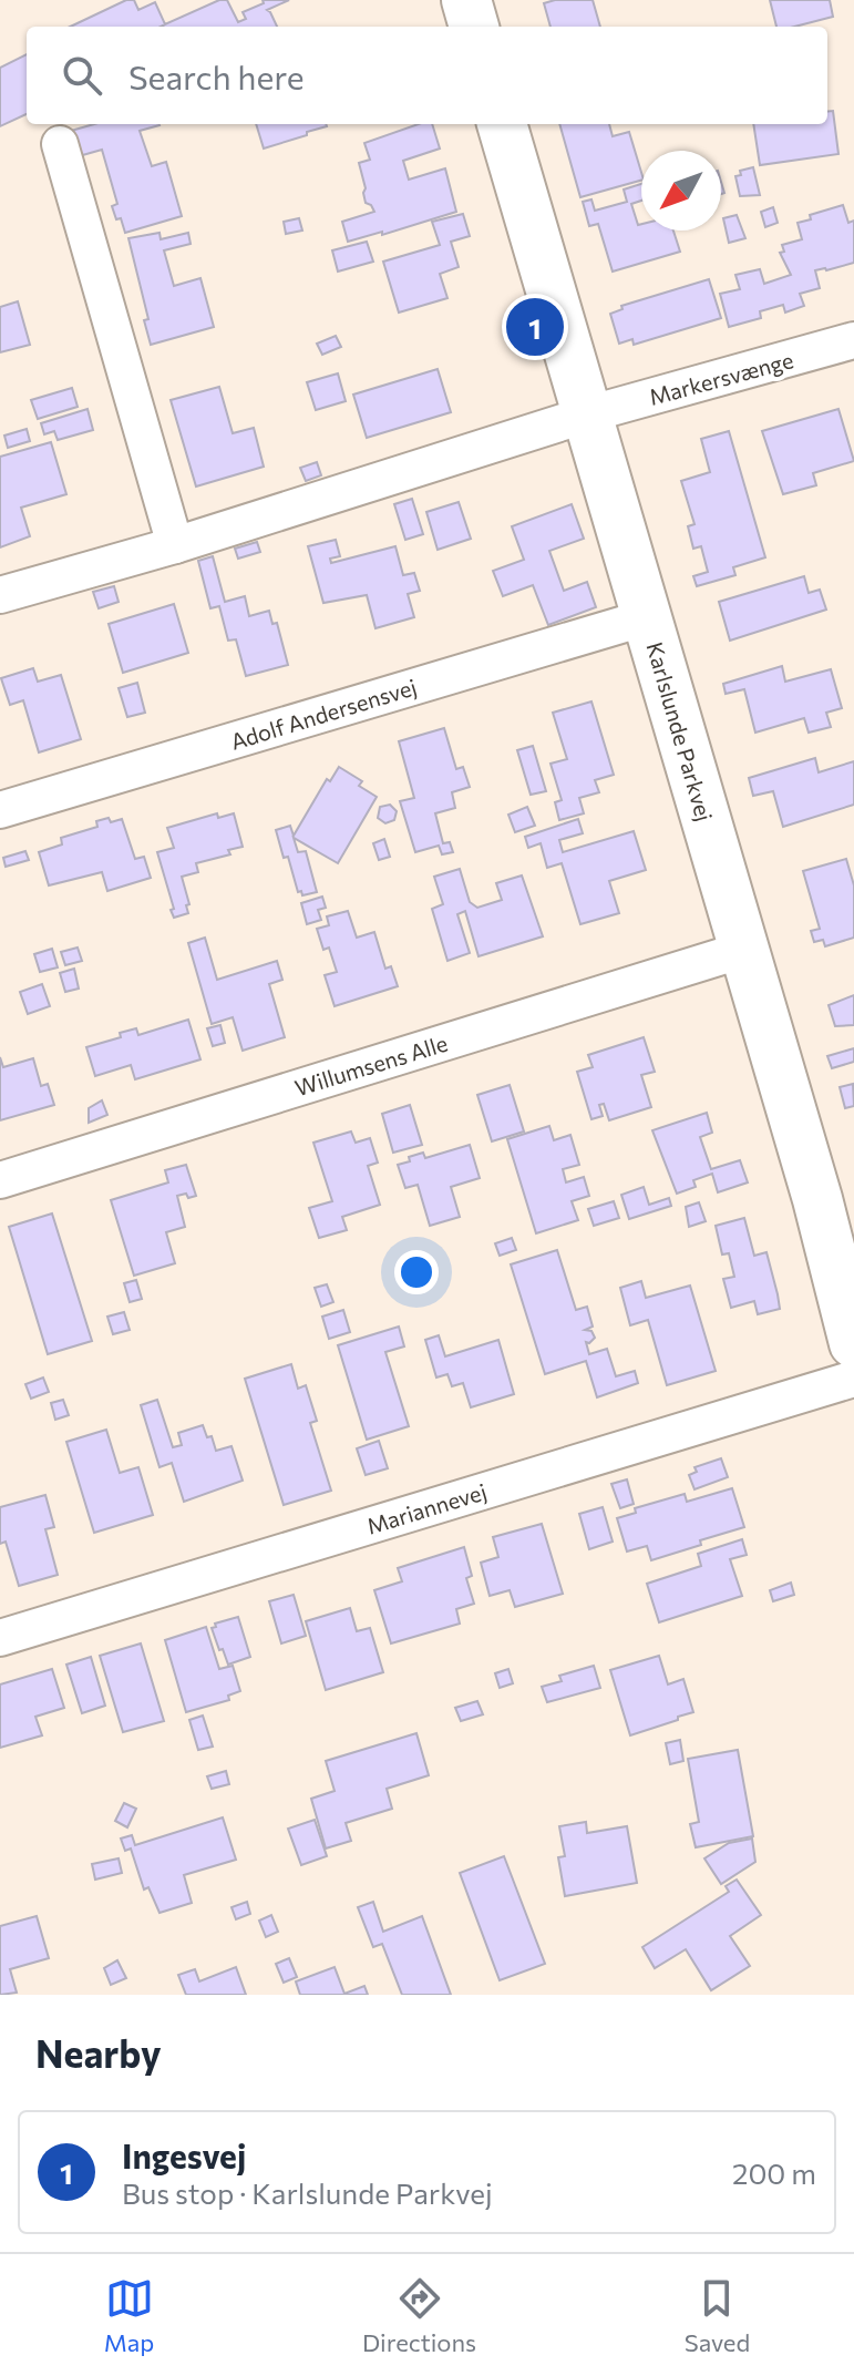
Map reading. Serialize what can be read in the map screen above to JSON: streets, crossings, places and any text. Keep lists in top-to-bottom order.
{
  "streets": {
    "street": [
      "Markersvænge",
      "Adolf Andersensvej",
      "Karlslunde Parkvej",
      "Willumsens Alle",
      "Mariannevej"
    ]
  },
  "crossings": [
    ["Markersvænge", "Karlslunde Parkvej"],
    ["Adolf Andersensvej", "Karlslunde Parkvej"],
    ["Karlslunde Parkvej", "Willumsens Alle"]
  ],
  "north": "bottom left",
  "page": {
    "search": "Search here",
    "pins": "1",
    "heading": "Nearby",
    "list": [
      {
        "mark": "1",
        "name": "Ingesvej",
        "note": "Bus stop · Karlslunde Parkvej",
        "value": "200 m"
      }
    ],
    "nav": ["Map", "Directions", "Saved"]
  }
}
